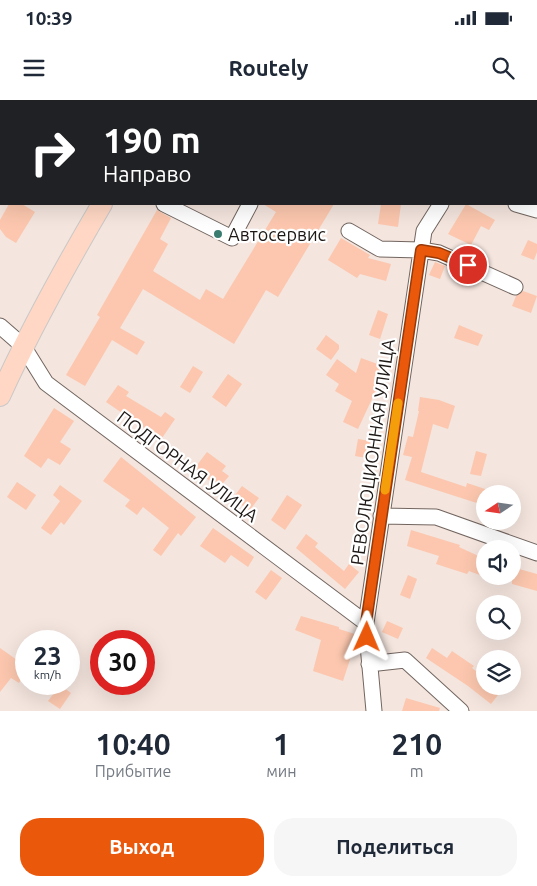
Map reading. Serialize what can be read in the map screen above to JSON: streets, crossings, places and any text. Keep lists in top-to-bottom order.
{
  "streets": {
    "street": ["РЕВОЛЮЦИОННАЯ УЛИЦА", "ПОДГОРНАЯ УЛИЦА"]
  },
  "crossings": [
    ["РЕВОЛЮЦИОННАЯ УЛИЦА", "ПОДГОРНАЯ УЛИЦА"]
  ],
  "places": ["Автосервис"],
  "north": "left",
  "page": {
    "status": "10:39",
    "header": "Routely",
    "turn": ["190 m", "Направо"],
    "speed": "23 km/h",
    "limit": "30",
    "eta": [
      "10:40",
      "Прибытие",
      "1",
      "мин",
      "210",
      "m"
    ],
    "buttons": ["Выход", "Поделиться"]
  }
}
